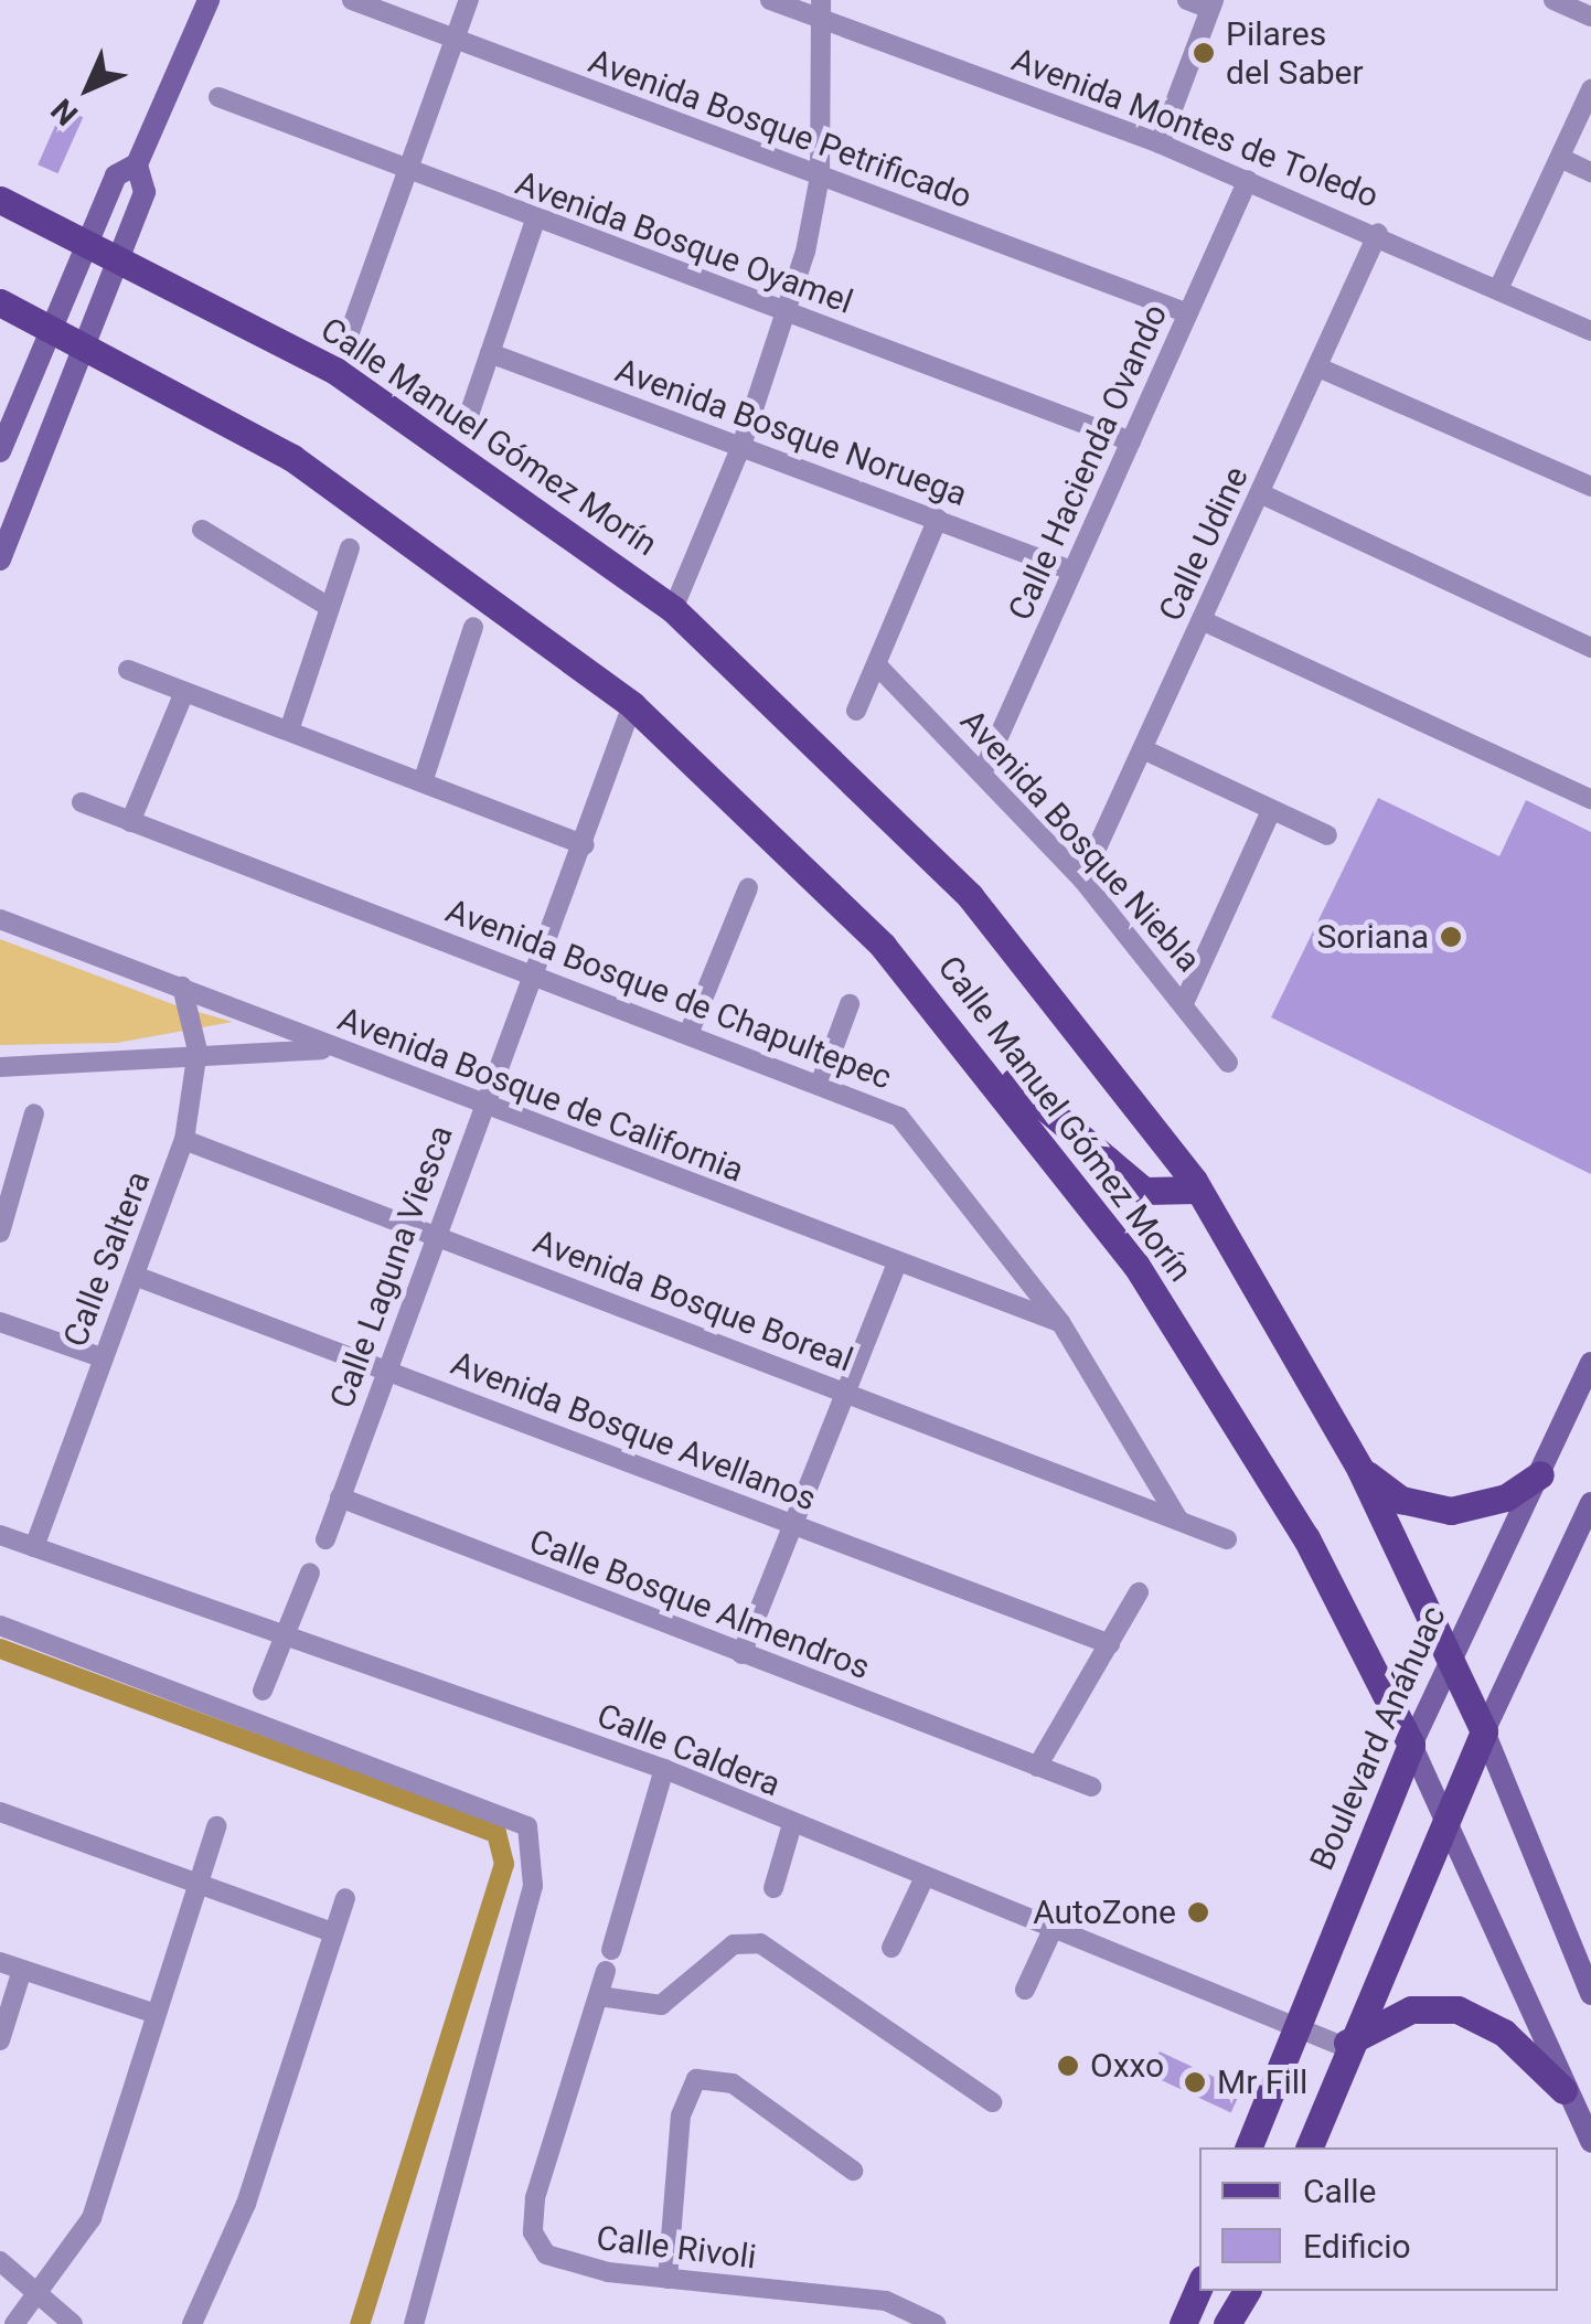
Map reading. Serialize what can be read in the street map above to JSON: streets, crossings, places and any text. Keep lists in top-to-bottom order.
{
  "streets": {
    "main road": ["Calle Manuel Gómez Morín", "Boulevard Anáhuac"],
    "street": [
      "Avenida Montes de Toledo",
      "Avenida Bosque Petrificado",
      "Avenida Bosque Oyamel",
      "Avenida Bosque Noruega",
      "Calle Hacienda Ovando",
      "Calle Udine",
      "Avenida Bosque Niebla",
      "Avenida Bosque de Chapultepec",
      "Avenida Bosque de California",
      "Calle Saltera",
      "Calle Laguna Viesca",
      "Avenida Bosque Boreal",
      "Avenida Bosque Avellanos",
      "Calle Bosque Almendros",
      "Calle Caldera",
      "Calle Rivoli"
    ]
  },
  "crossings": [
    ["Avenida Montes de Toledo", "Calle Hacienda Ovando"],
    ["Avenida Montes de Toledo", "Calle Udine"],
    ["Avenida Bosque Petrificado", "Calle Hacienda Ovando"],
    ["Avenida Bosque Oyamel", "Calle Hacienda Ovando"],
    ["Avenida Bosque Noruega", "Calle Hacienda Ovando"],
    ["Calle Manuel Gómez Morín", "Calle Laguna Viesca"],
    ["Calle Manuel Gómez Morín", "Boulevard Anáhuac"],
    ["Calle Hacienda Ovando", "Avenida Bosque Niebla"],
    ["Calle Udine", "Avenida Bosque Niebla"],
    ["Avenida Bosque de Chapultepec", "Avenida Bosque de California"],
    ["Avenida Bosque de Chapultepec", "Calle Laguna Viesca"],
    ["Avenida Bosque de Chapultepec", "Avenida Bosque Boreal"],
    ["Avenida Bosque de California", "Calle Saltera"],
    ["Avenida Bosque de California", "Calle Laguna Viesca"],
    ["Calle Saltera", "Avenida Bosque Boreal"],
    ["Calle Saltera", "Avenida Bosque Avellanos"],
    ["Calle Saltera", "Calle Caldera"],
    ["Calle Laguna Viesca", "Avenida Bosque Boreal"],
    ["Calle Laguna Viesca", "Avenida Bosque Avellanos"],
    ["Calle Laguna Viesca", "Calle Bosque Almendros"],
    ["Boulevard Anáhuac", "Calle Caldera"],
    ["Calle Caldera", "Calle Rivoli"]
  ],
  "places": [
    "Pilares del Saber",
    "Soriana",
    "AutoZone",
    "Oxxo",
    "Mr Fill"
  ],
  "legend": ["Calle", "Edificio"],
  "north": "bottom left"
}
